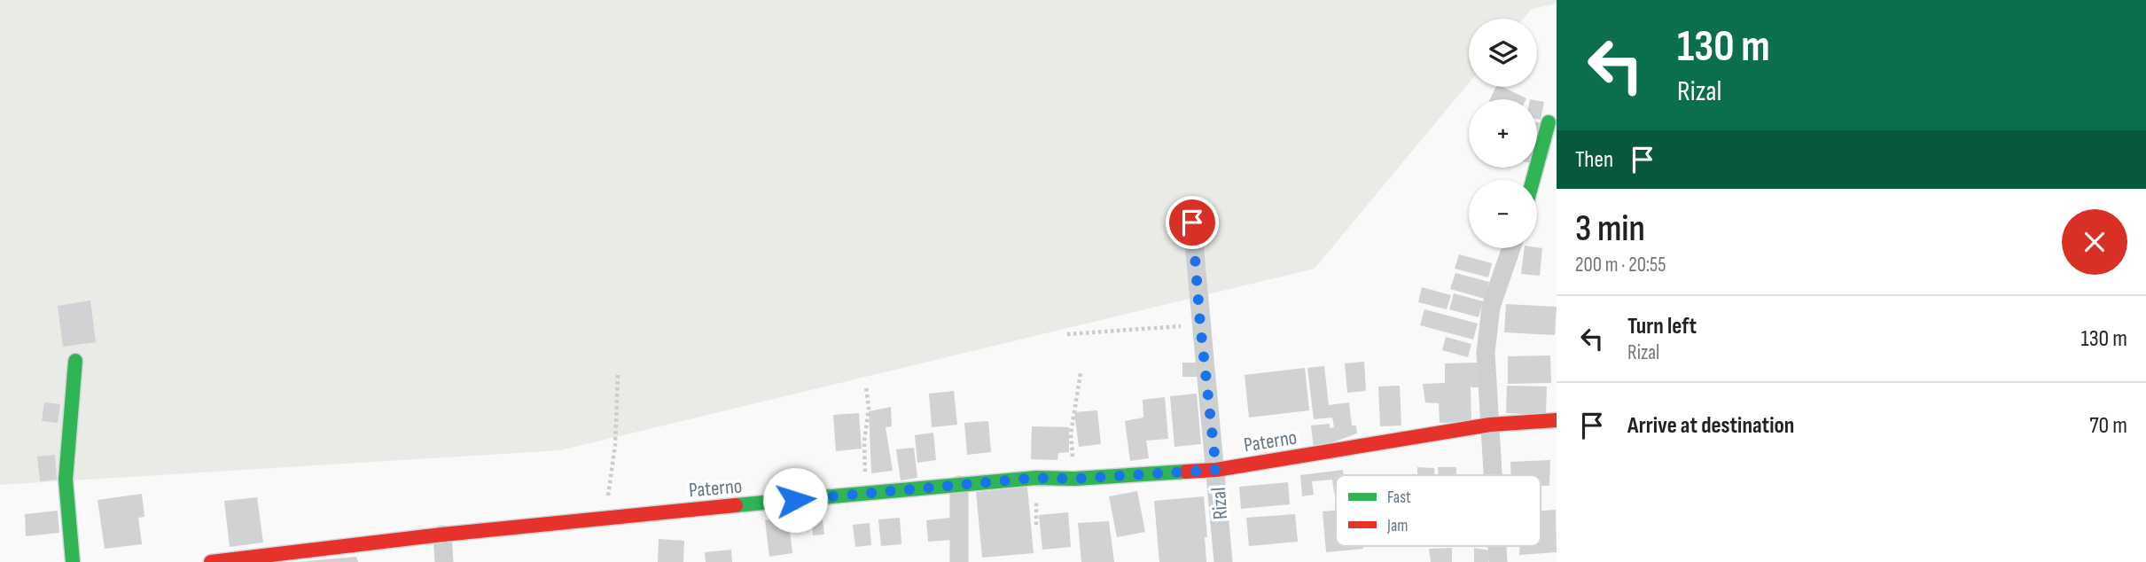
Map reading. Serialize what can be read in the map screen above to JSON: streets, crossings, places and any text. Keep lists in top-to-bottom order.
{
  "streets": {
    "street": ["Paterno", "Rizal"]
  },
  "crossings": [
    ["Paterno", "Rizal"]
  ],
  "legend": ["Fast", "Jam"],
  "page": {
    "turn": ["130 m", "Rizal"],
    "map_buttons": ["+", "−"],
    "then": "Then",
    "heading": ["3 min", "200 m · 20:55"],
    "list": [
      {
        "name": "Turn left",
        "note": "Rizal",
        "value": "130 m"
      },
      {
        "name": "Arrive at destination",
        "value": "70 m"
      }
    ]
  }
}
